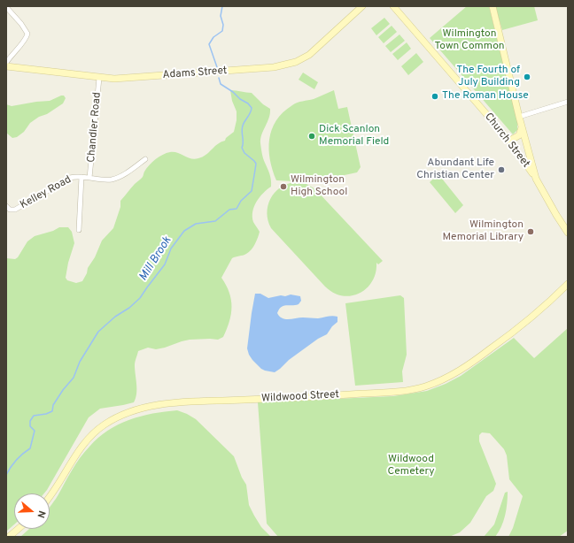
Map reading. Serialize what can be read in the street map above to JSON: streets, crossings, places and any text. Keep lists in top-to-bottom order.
{
  "streets": {
    "street": [
      "Adams Street",
      "Chandler Road",
      "Church Street",
      "Kelley Road",
      "Wildwood Street"
    ]
  },
  "crossings": [
    ["Adams Street", "Chandler Road"],
    ["Chandler Road", "Kelley Road"]
  ],
  "water": ["Mill Brook"],
  "parks": ["Wilmington Town Common", "Wildwood Cemetery"],
  "places": [
    "The Fourth of July Building",
    "The Roman House",
    "Dick Scanlon Memorial Field",
    "Abundant Life Christian Center",
    "Wilmington High School",
    "Wilmington Memorial Library"
  ],
  "north": "right"
}
